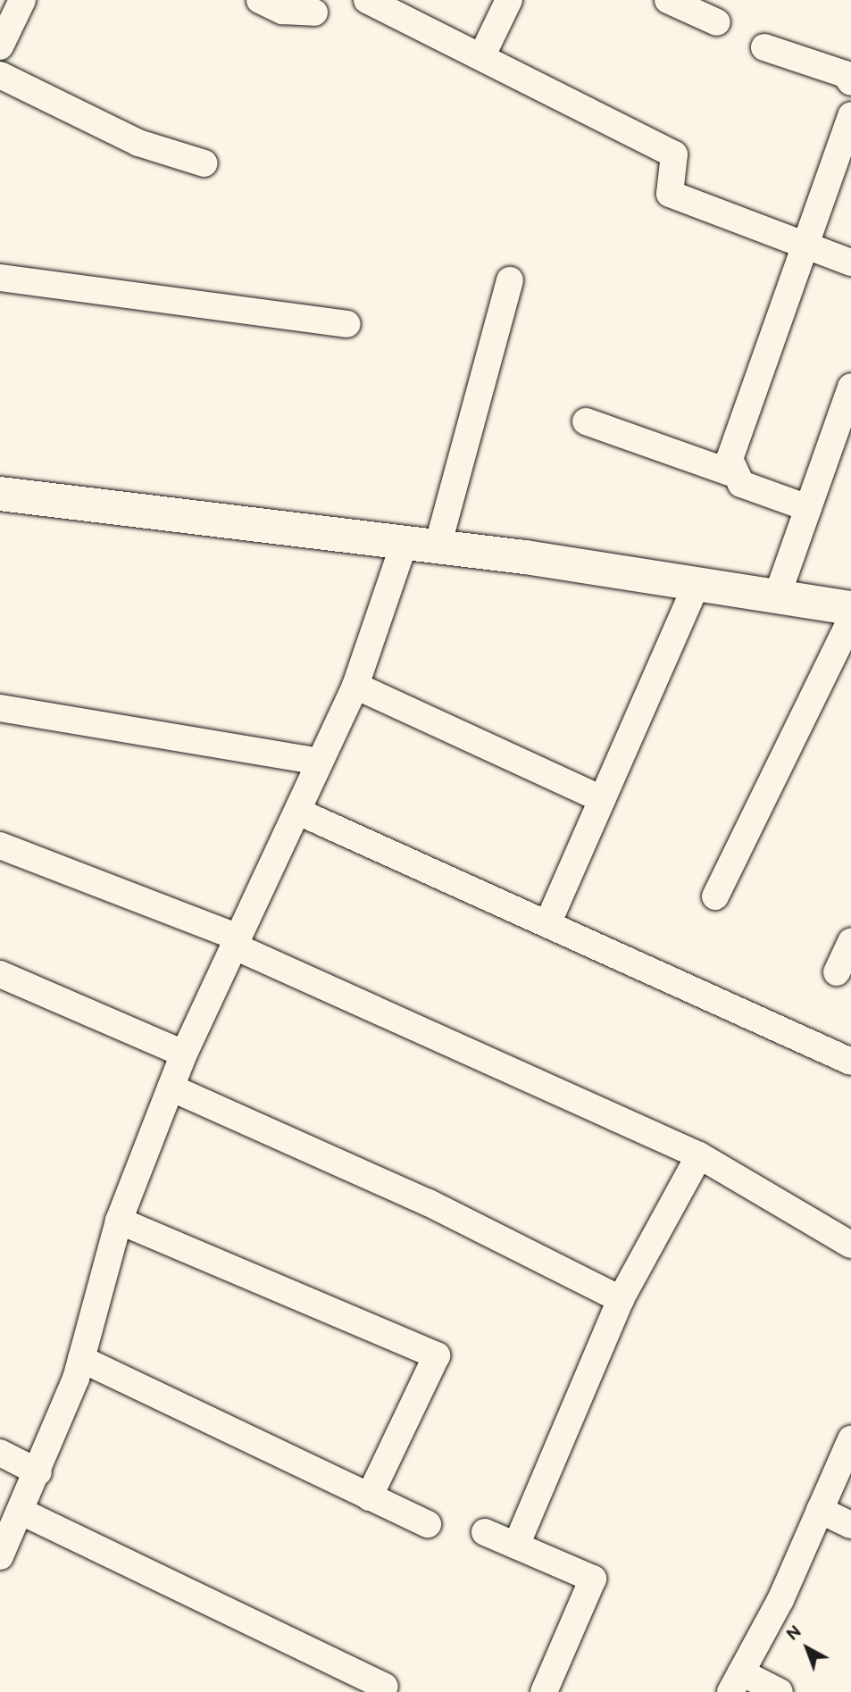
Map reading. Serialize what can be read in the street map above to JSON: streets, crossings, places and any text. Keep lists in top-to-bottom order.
{
  "north": "top left"
}
